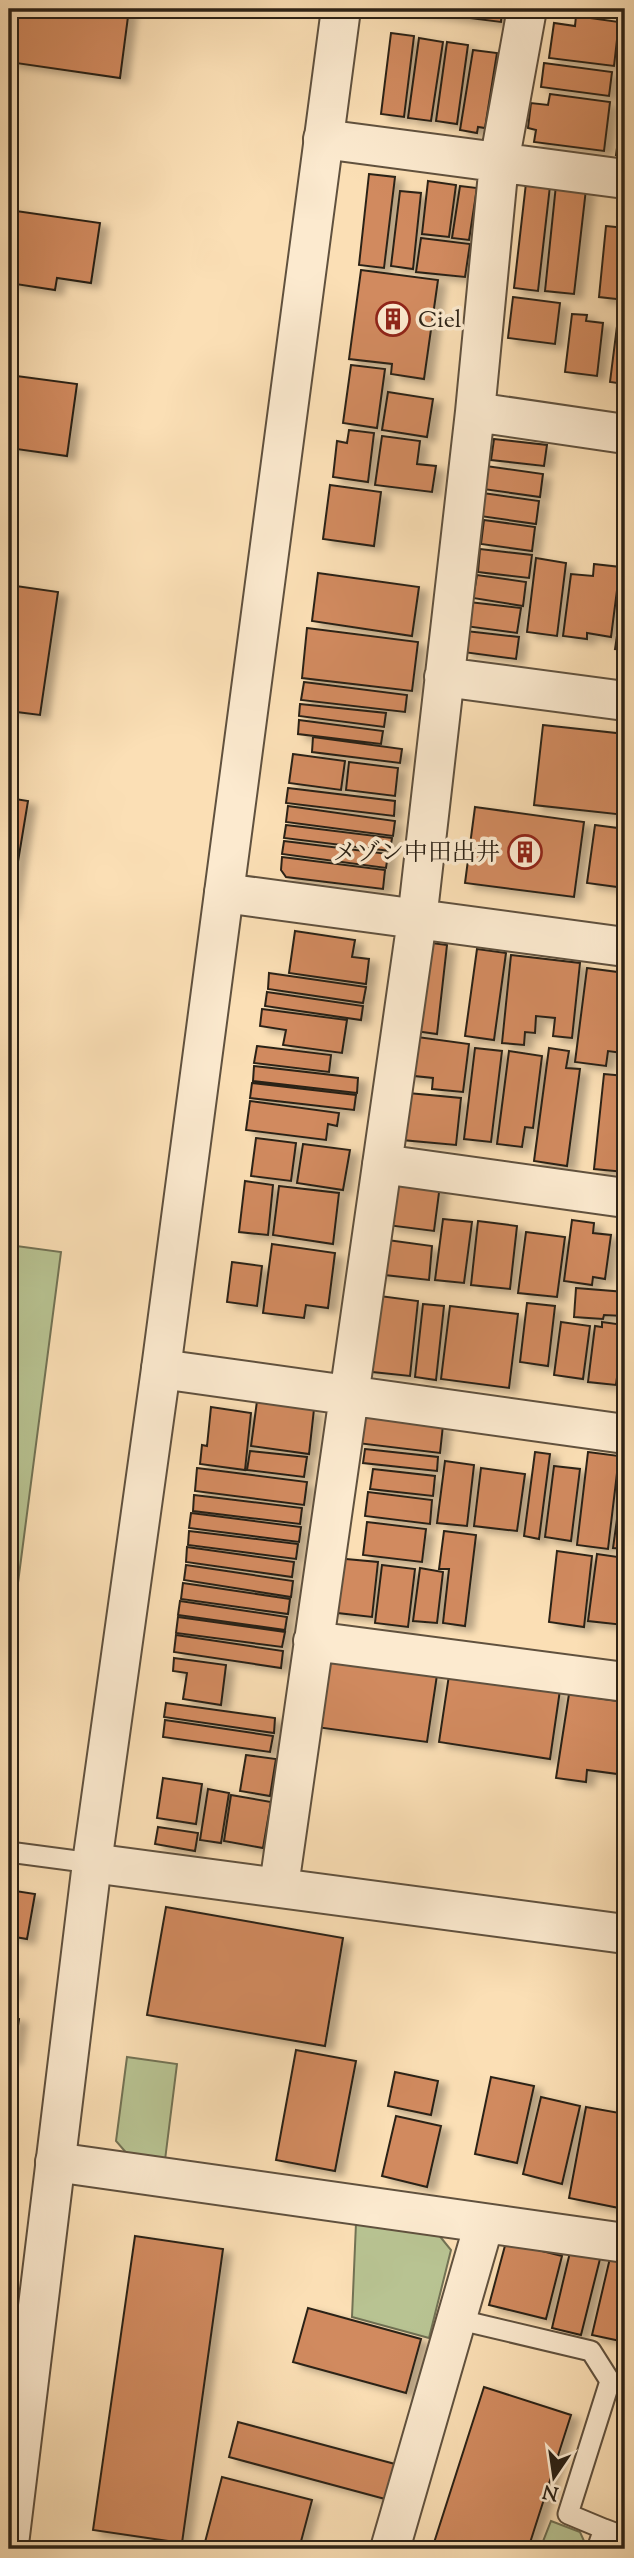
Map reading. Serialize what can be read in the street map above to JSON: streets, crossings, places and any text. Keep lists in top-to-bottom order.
{
  "places": {
    "building": ["Ciel", "メゾン中田出井"]
  },
  "north": "bottom"
}
